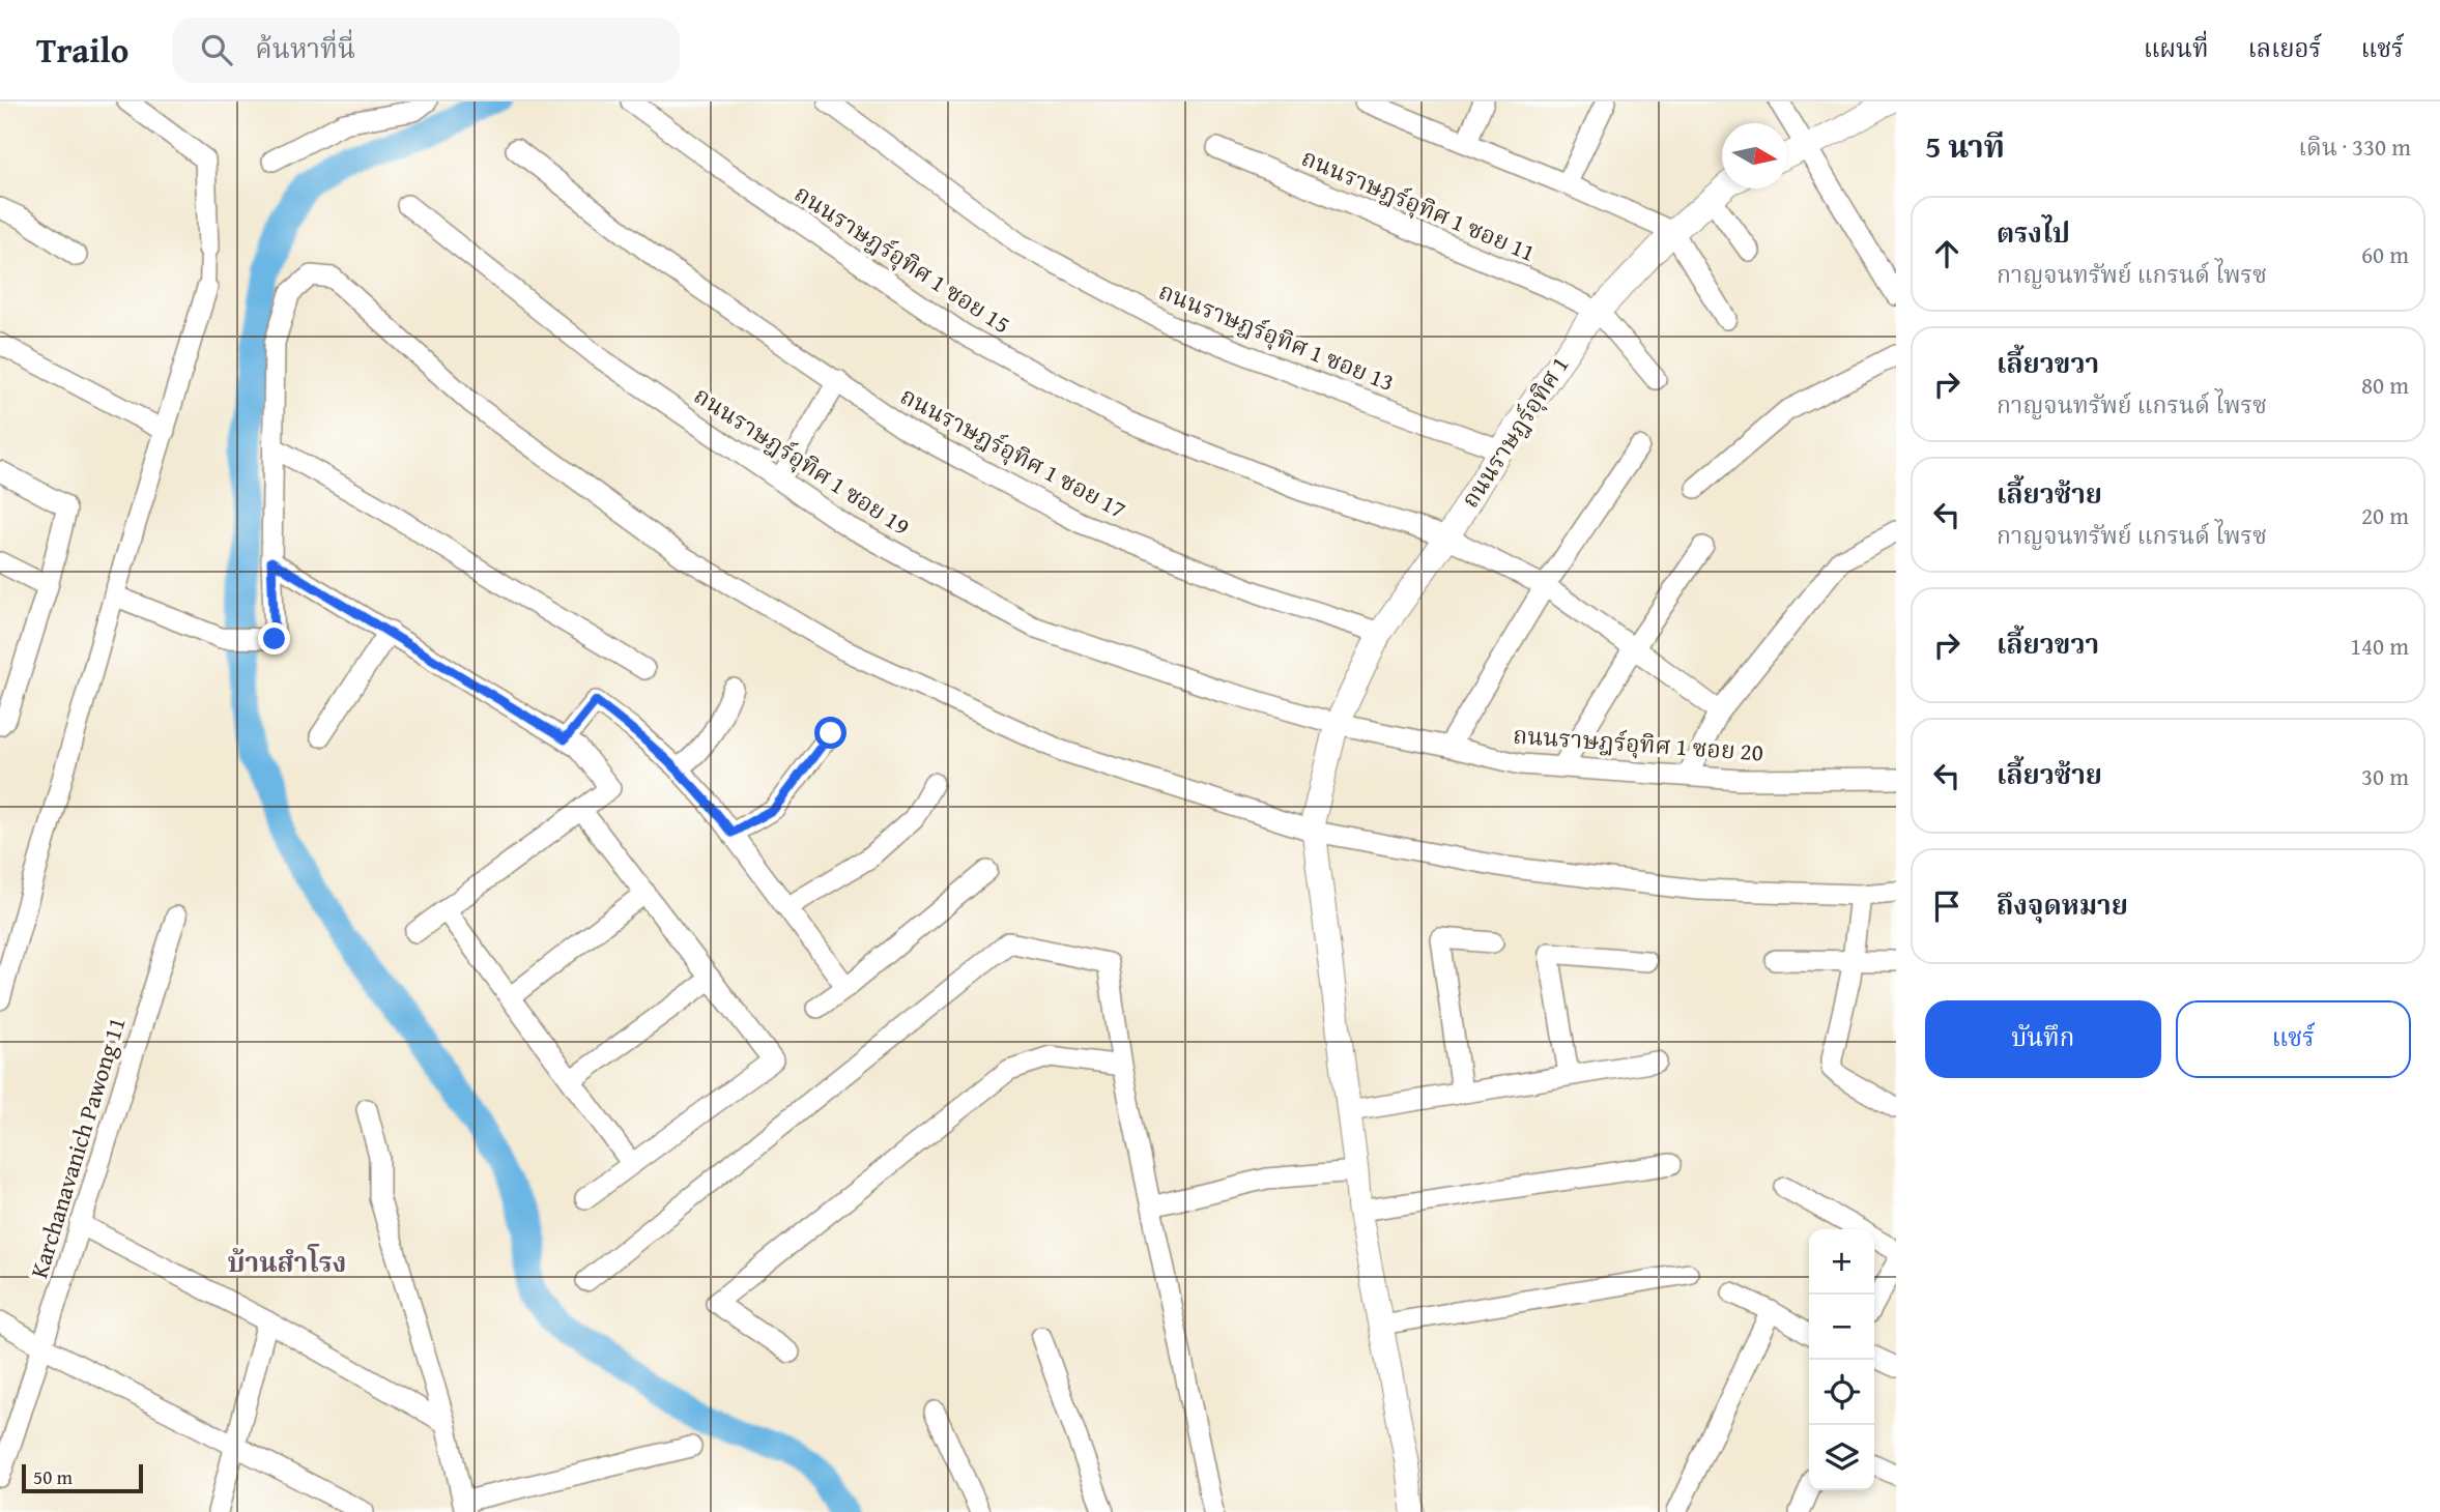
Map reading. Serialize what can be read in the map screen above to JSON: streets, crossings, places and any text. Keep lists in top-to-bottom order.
{
  "streets": {
    "street": [
      "ถนนราษฎร์อุทิศ 1 ซอย 11",
      "ถนนราษฎร์อุทิศ 1 ซอย 15",
      "ถนนราษฎร์อุทิศ 1 ซอย 13",
      "ถนนราษฎร์อุทิศ 1",
      "ถนนราษฎร์อุทิศ 1 ซอย 17",
      "ถนนราษฎร์อุทิศ 1 ซอย 19",
      "ถนนราษฎร์อุทิศ 1 ซอย 20",
      "Karchanavanich Pawong 11"
    ]
  },
  "crossings": [
    ["ถนนราษฎร์อุทิศ 1 ซอย 11", "ถนนราษฎร์อุทิศ 1"],
    ["ถนนราษฎร์อุทิศ 1 ซอย 15", "ถนนราษฎร์อุทิศ 1"],
    ["ถนนราษฎร์อุทิศ 1 ซอย 13", "ถนนราษฎร์อุทิศ 1"],
    ["ถนนราษฎร์อุทิศ 1", "ถนนราษฎร์อุทิศ 1 ซอย 17"],
    ["ถนนราษฎร์อุทิศ 1", "ถนนราษฎร์อุทิศ 1 ซอย 19"],
    ["ถนนราษฎร์อุทิศ 1", "ถนนราษฎร์อุทิศ 1 ซอย 20"],
    ["ถนนราษฎร์อุทิศ 1 ซอย 19", "ถนนราษฎร์อุทิศ 1 ซอย 20"]
  ],
  "districts": ["บ้านสำโรง"],
  "scale_bar": "50 m",
  "north": "right",
  "page": {
    "header": "Trailo",
    "search": "ค้นหาที่นี่",
    "nav": ["แผนที่", "เลเยอร์", "แชร์"],
    "heading": ["5 นาที", "เดิน · 330 m"],
    "list": [
      ["ตรงไป", "กาญจนทรัพย์ แกรนด์ ไพรซ", "60 m"],
      ["เลี้ยวขวา", "กาญจนทรัพย์ แกรนด์ ไพรซ", "80 m"],
      ["เลี้ยวซ้าย", "กาญจนทรัพย์ แกรนด์ ไพรซ", "20 m"],
      ["เลี้ยวขวา", "140 m"],
      ["เลี้ยวซ้าย", "30 m"],
      "ถึงจุดหมาย"
    ],
    "buttons": ["บันทึก", "แชร์"],
    "map_buttons": ["+", "−"],
    "scale": "50 m"
  }
}
